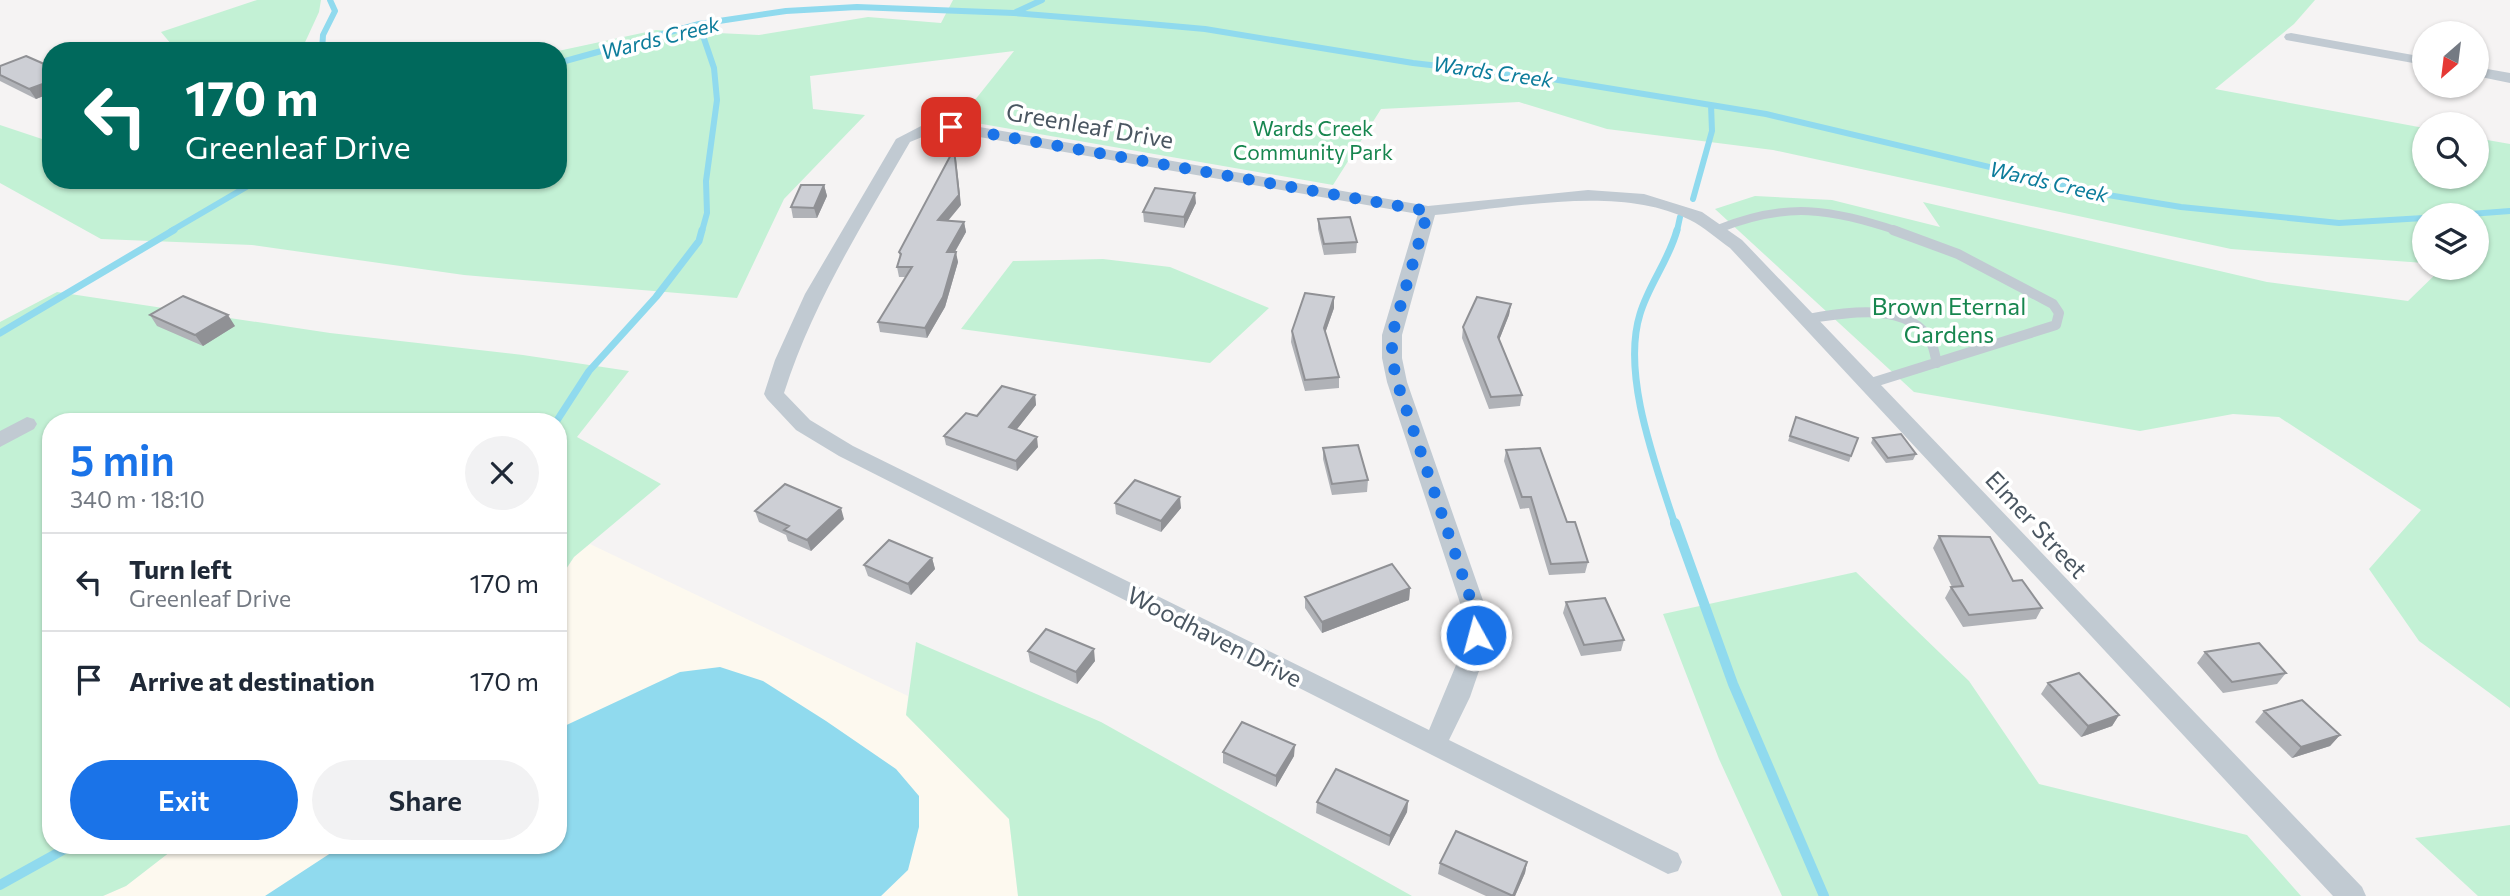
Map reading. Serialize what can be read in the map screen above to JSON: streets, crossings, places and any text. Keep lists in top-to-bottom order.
{
  "streets": {
    "street": ["Greenleaf Drive", "Elmer Street", "Woodhaven Drive"]
  },
  "crossings": [
    ["Greenleaf Drive", "Elmer Street"],
    ["Greenleaf Drive", "Woodhaven Drive"]
  ],
  "water": ["Wards Creek"],
  "parks": ["Wards Creek Community Park", "Brown Eternal Gardens"],
  "north": "bottom left",
  "page": {
    "turn": ["170 m", "Greenleaf Drive"],
    "heading": ["5 min", "340 m · 18:10"],
    "list": [
      {
        "name": "Turn left",
        "note": "Greenleaf Drive",
        "value": "170 m"
      },
      {
        "name": "Arrive at destination",
        "value": "170 m"
      }
    ],
    "buttons": ["Exit", "Share"]
  }
}
